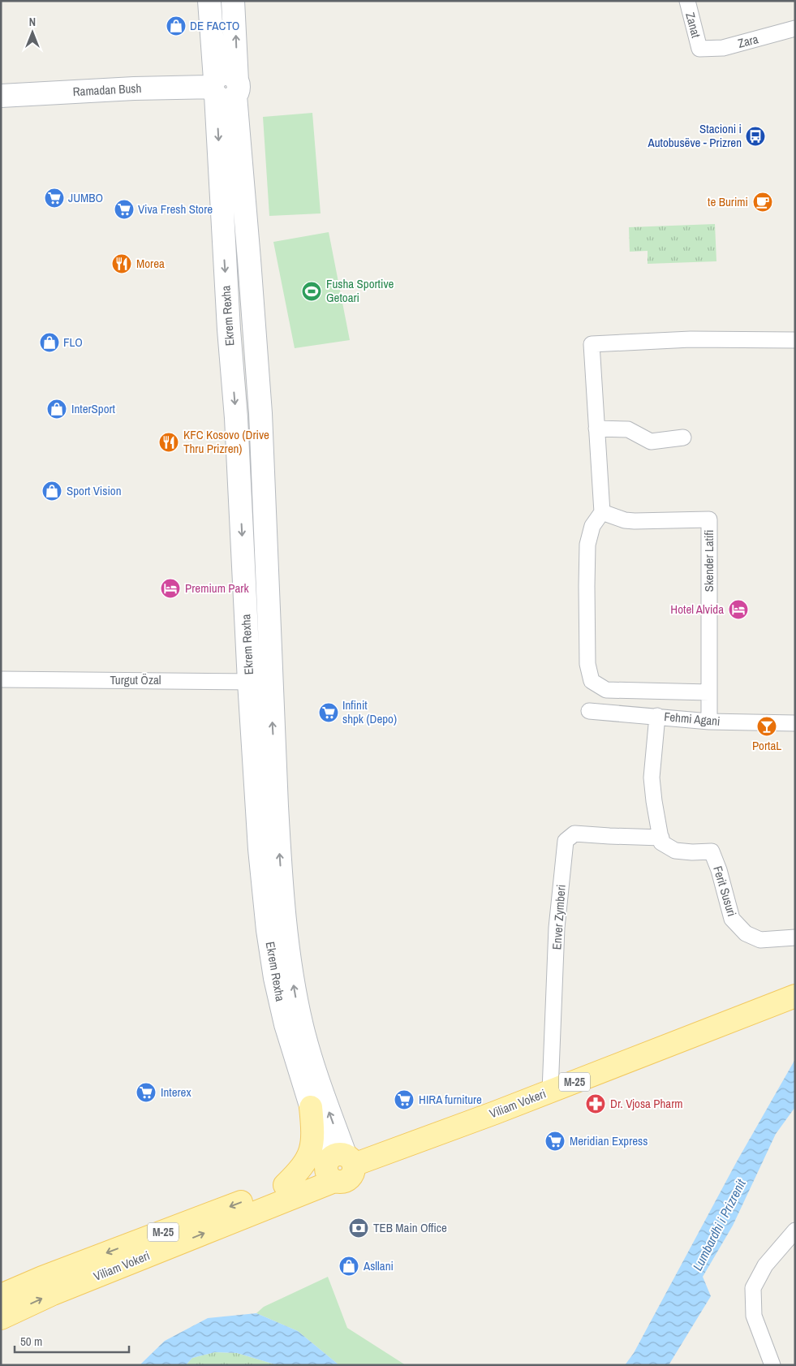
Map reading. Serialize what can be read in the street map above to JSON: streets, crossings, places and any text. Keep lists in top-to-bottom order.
{
  "streets": {
    "main road": ["M-25", "Viliam Vokeri"],
    "street": [
      "Zanat",
      "Zara",
      "Ramadan Bush",
      "Ekrem Rexha",
      "Skender Latifi",
      "Turgut Özal",
      "Fehmi Agani",
      "Ferit Susuri",
      "Enver Zymberi"
    ]
  },
  "crossings": [
    ["Zanat", "Zara"],
    ["Ramadan Bush", "Ekrem Rexha"],
    ["Ekrem Rexha", "Turgut Özal"],
    ["Ekrem Rexha", "Viliam Vokeri"],
    ["Skender Latifi", "Fehmi Agani"],
    ["Ferit Susuri", "Enver Zymberi"],
    ["Enver Zymberi", "Viliam Vokeri"]
  ],
  "water": ["Lumbardhi i Prizrenit"],
  "places": {
    "shop": [
      "DE FACTO",
      "FLO",
      "InterSport",
      "Sport Vision",
      "Asllani"
    ],
    "bus stop": ["Stacioni i Autobusëve - Prizren"],
    "supermarket": [
      "JUMBO",
      "Viva Fresh Store",
      "Infinit shpk (Depo)",
      "Interex",
      "HIRA furniture",
      "Meridian Express"
    ],
    "cafe": ["te Burimi"],
    "restaurant": ["Morea", "KFC Kosovo (Drive Thru Prizren)"],
    "sports": ["Fusha Sportive Getoari"],
    "hotel": ["Premium Park", "Hotel Alvida"],
    "bar": ["PortaL"],
    "pharmacy": ["Dr. Vjosa Pharm"],
    "bank": ["TEB Main Office"]
  },
  "scale_bar": "50 m",
  "north": "top"
}
